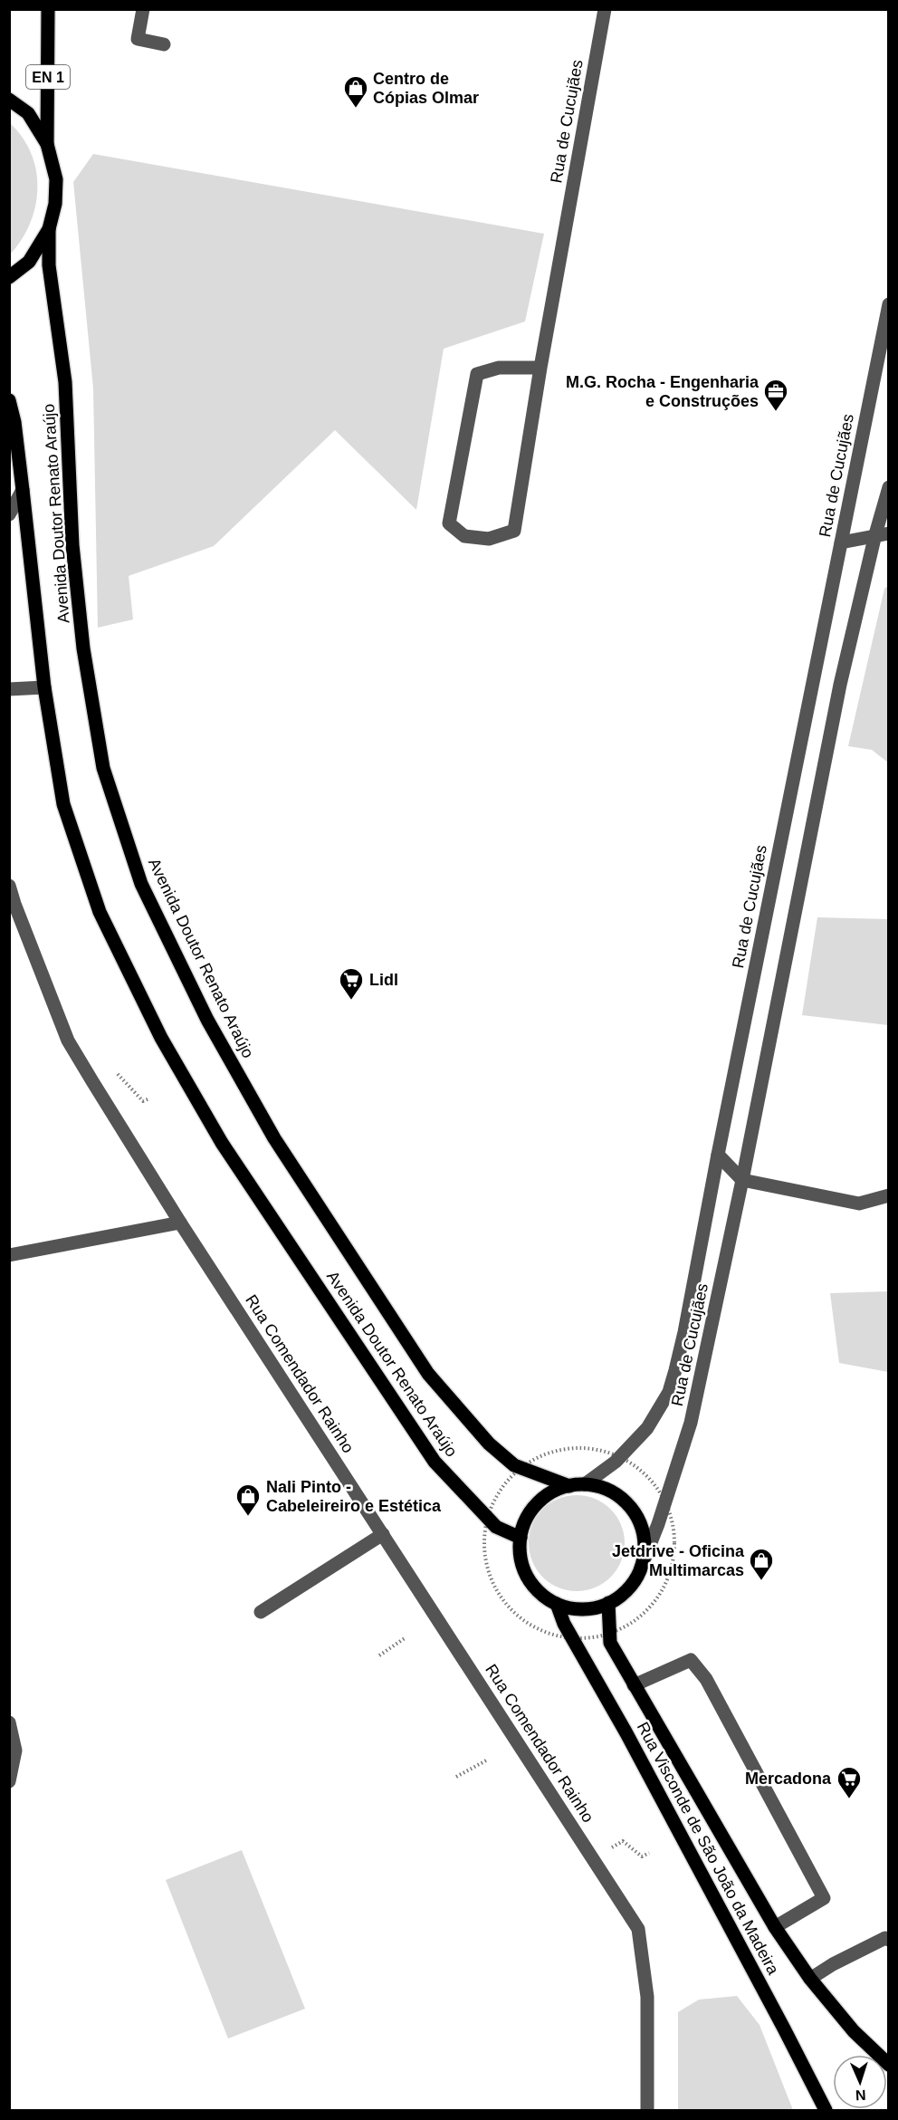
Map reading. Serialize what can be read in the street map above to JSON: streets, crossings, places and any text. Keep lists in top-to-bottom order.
{
  "streets": {
    "main road": ["EN 1", "Avenida Doutor Renato Araújo", "Rua Visconde de São João da Madeira"],
    "street": ["Rua de Cucujães", "Rua Comendador Rainho"]
  },
  "crossings": [
    ["Rua de Cucujães", "Avenida Doutor Renato Araújo"],
    ["Rua de Cucujães", "Rua Visconde de São João da Madeira"],
    ["Avenida Doutor Renato Araújo", "Rua Visconde de São João da Madeira"]
  ],
  "places": {
    "shop": ["Centro de Cópias Olmar", "Nali Pinto - Cabeleireiro e Estética", "Jetdrive - Oficina Multimarcas"],
    "office": ["M.G. Rocha - Engenharia e Construções"],
    "supermarket": ["Lidl", "Mercadona"]
  },
  "north": "bottom"
}
